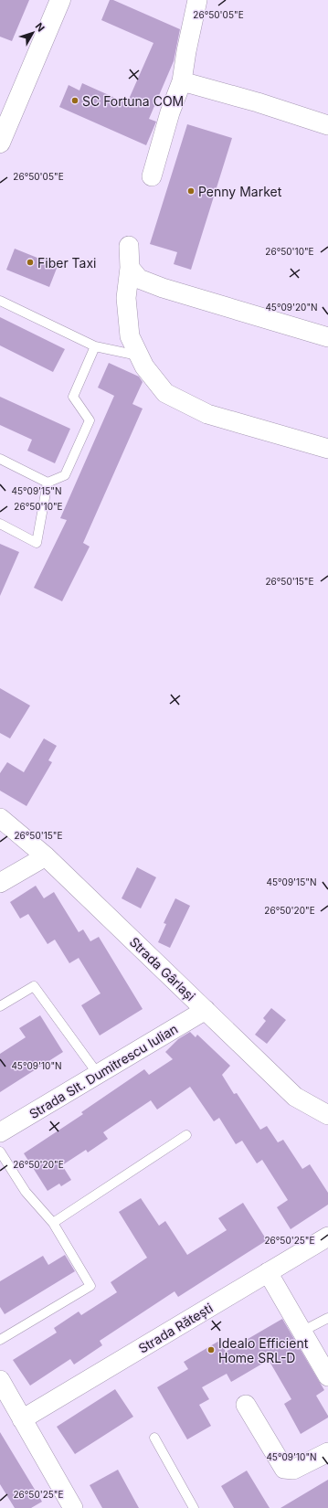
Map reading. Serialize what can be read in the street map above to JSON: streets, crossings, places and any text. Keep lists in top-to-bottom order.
{
  "streets": {
    "street": ["Strada Gârlași", "Strada Slt. Dumitrescu Iulian", "Strada Rătești"]
  },
  "crossings": [
    ["Strada Gârlași", "Strada Slt. Dumitrescu Iulian"]
  ],
  "places": [
    "SC Fortuna COM",
    "Penny Market",
    "Fiber Taxi",
    "Idealo Efficient Home SRL-D"
  ],
  "north": "top right",
  "coordinates": [
    "26°50'05\"E",
    "26°50'10\"E",
    "45°09'20\"N",
    "45°09'15\"N",
    "26°50'15\"E",
    "26°50'20\"E",
    "45°09'10\"N",
    "26°50'25\"E"
  ]
}
